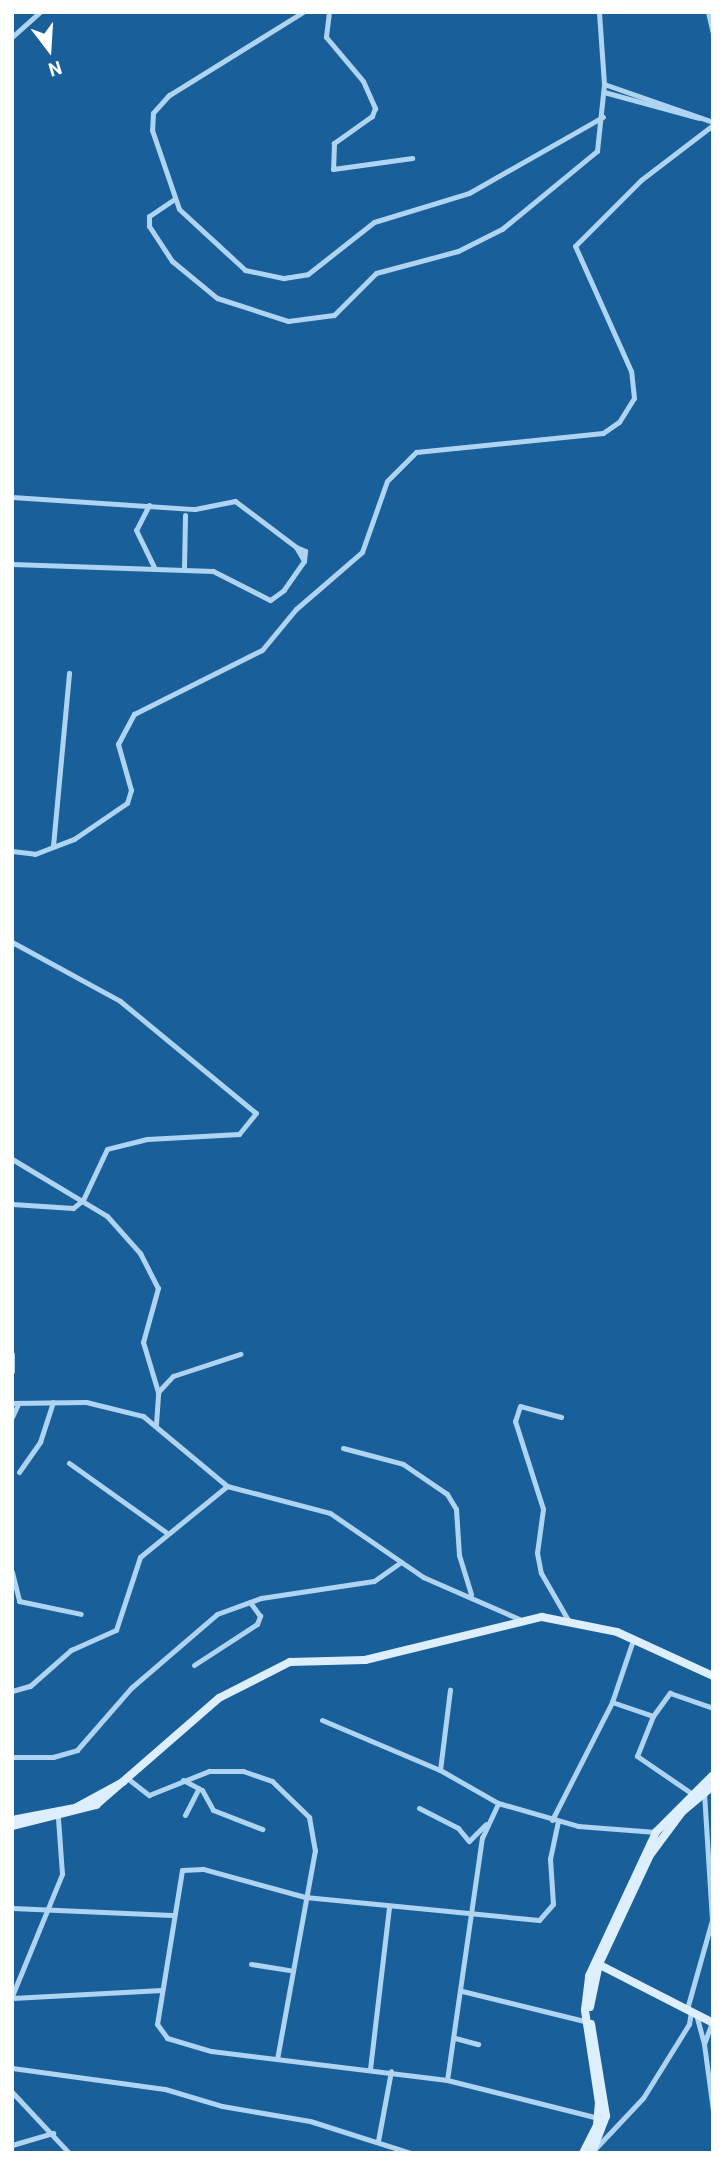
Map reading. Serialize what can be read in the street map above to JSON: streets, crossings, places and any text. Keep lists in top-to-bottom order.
{
  "north": "bottom"
}
